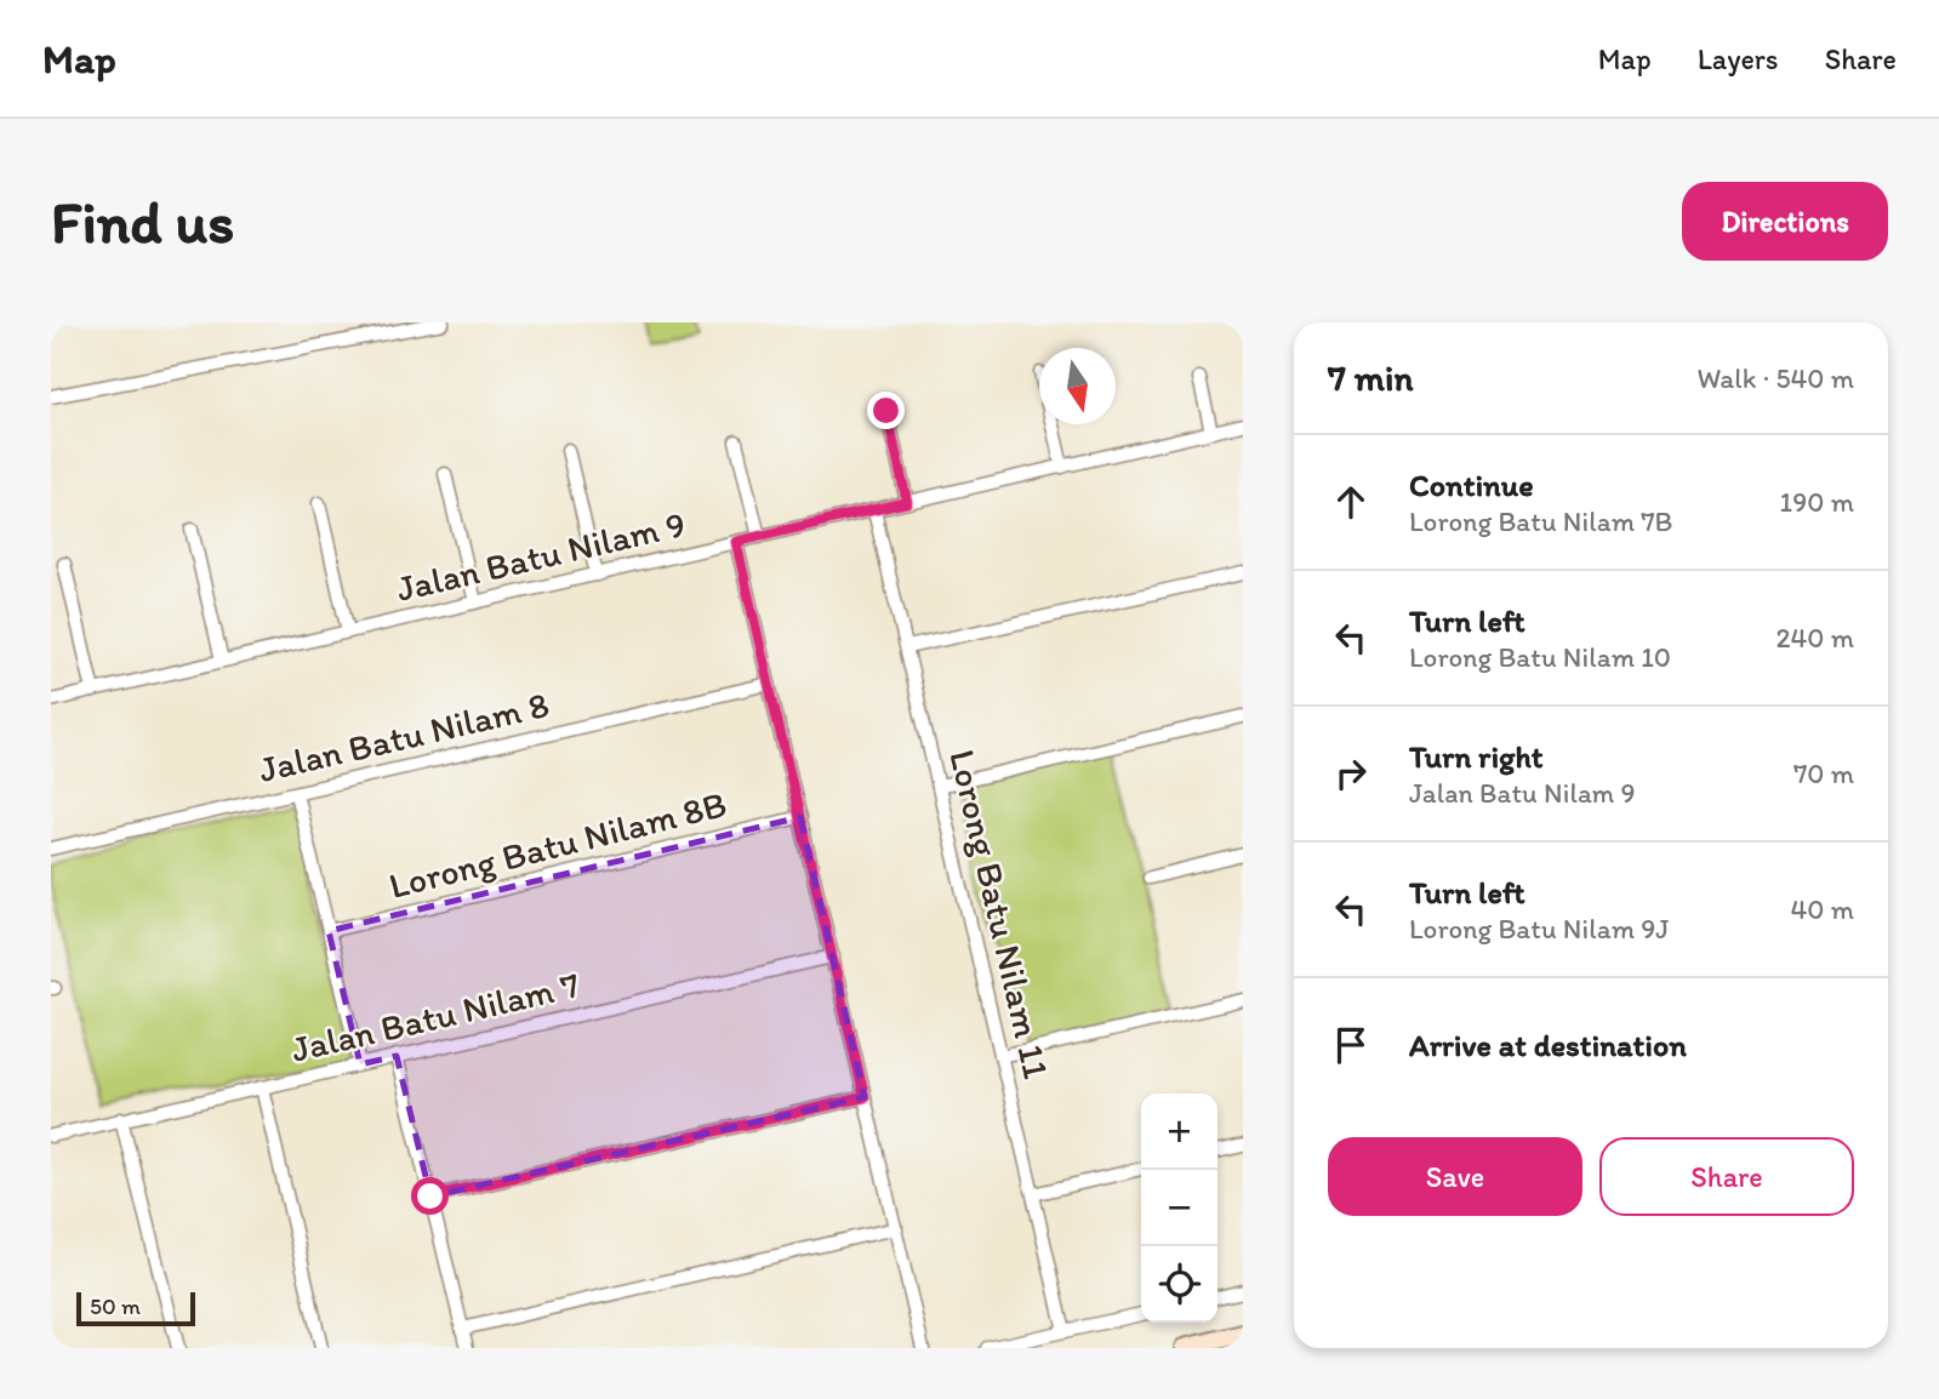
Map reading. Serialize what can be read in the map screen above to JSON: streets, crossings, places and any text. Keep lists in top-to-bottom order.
{
  "streets": {
    "street": [
      "Jalan Batu Nilam 9",
      "Jalan Batu Nilam 8",
      "Lorong Batu Nilam 8B",
      "Lorong Batu Nilam 11",
      "Jalan Batu Nilam 7"
    ]
  },
  "crossings": [
    ["Jalan Batu Nilam 9", "Lorong Batu Nilam 11"]
  ],
  "scale_bar": "50 m",
  "north": "bottom",
  "page": {
    "header": "Map",
    "nav": ["Map", "Layers", "Share"],
    "buttons": [
      "Directions",
      ["Save", "Share"]
    ],
    "title": "Find us",
    "heading": ["7 min", "Walk · 540 m"],
    "list": [
      ["Continue", "Lorong Batu Nilam 7B", "190 m"],
      ["Turn left", "Lorong Batu Nilam 10", "240 m"],
      ["Turn right", "Jalan Batu Nilam 9", "70 m"],
      ["Turn left", "Lorong Batu Nilam 9J", "40 m"],
      "Arrive at destination"
    ],
    "map_buttons": ["+", "−"],
    "scale": "50 m"
  }
}
